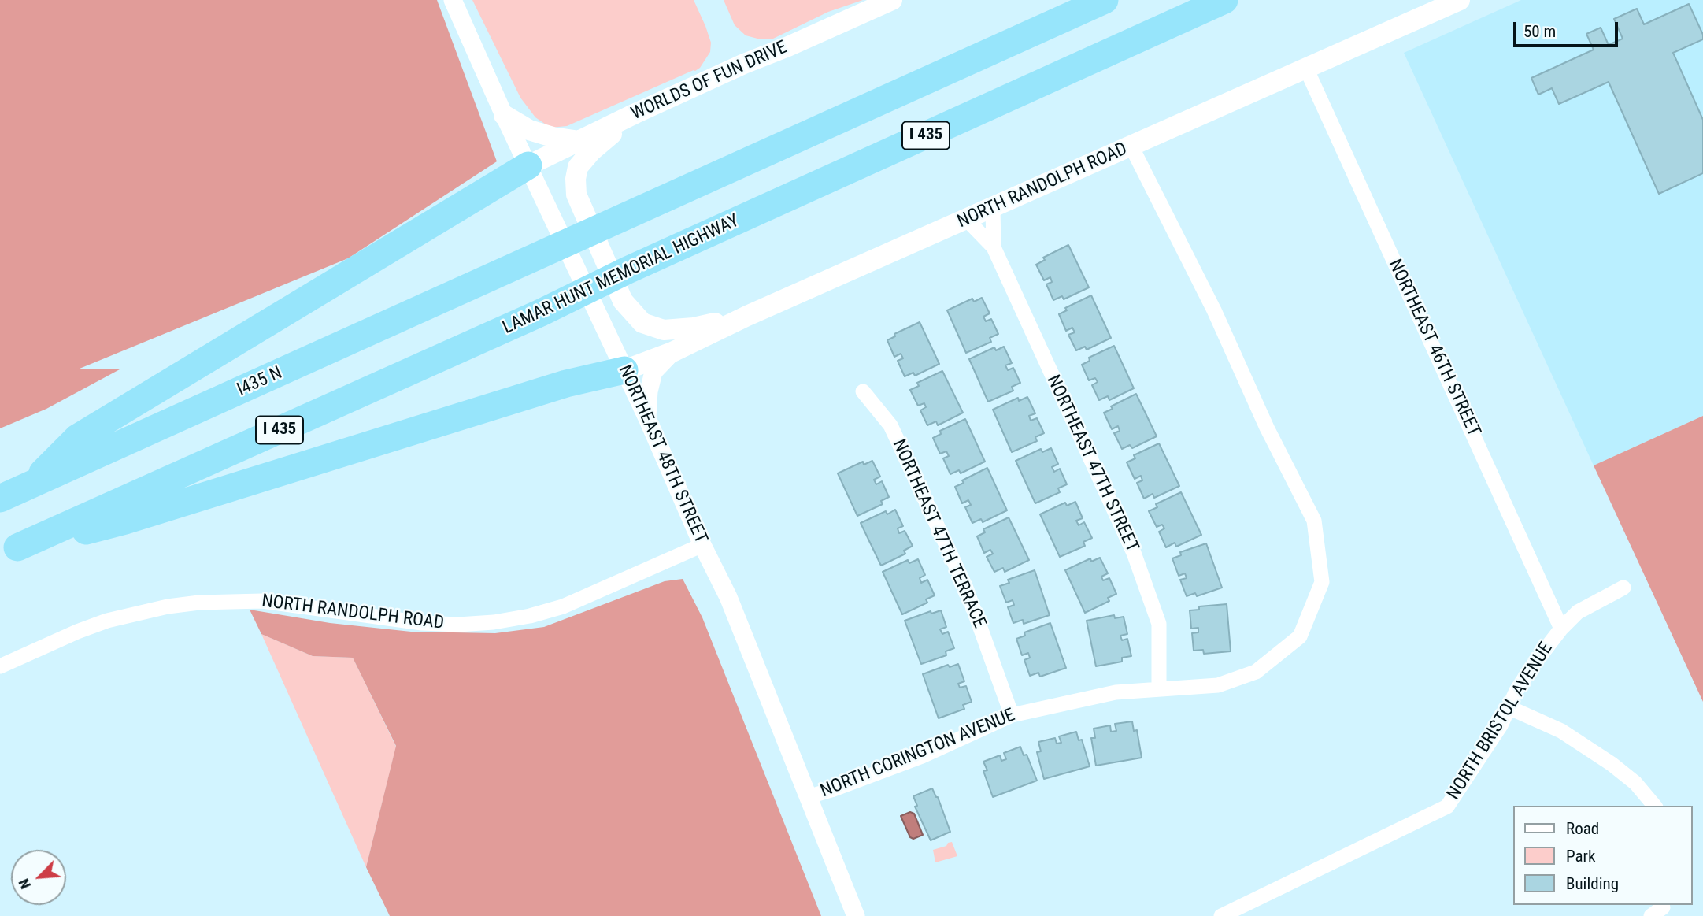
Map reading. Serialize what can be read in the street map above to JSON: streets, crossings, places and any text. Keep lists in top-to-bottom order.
{
  "streets": {
    "highway": ["I 435", "LAMAR HUNT MEMORIAL HIGHWAY", "I435 N"],
    "main road": ["WORLDS OF FUN DRIVE", "NORTH RANDOLPH ROAD"],
    "street": [
      "NORTHEAST 46TH STREET",
      "NORTHEAST 48TH STREET",
      "NORTHEAST 47TH STREET",
      "NORTHEAST 47TH TERRACE",
      "NORTH BRISTOL AVENUE",
      "NORTH CORINGTON AVENUE"
    ]
  },
  "crossings": [
    ["WORLDS OF FUN DRIVE", "NORTHEAST 48TH STREET"],
    ["NORTH RANDOLPH ROAD", "NORTHEAST 46TH STREET"],
    ["NORTH RANDOLPH ROAD", "NORTHEAST 48TH STREET"],
    ["NORTH RANDOLPH ROAD", "NORTHEAST 47TH STREET"],
    ["NORTH RANDOLPH ROAD", "NORTH CORINGTON AVENUE"],
    ["NORTHEAST 46TH STREET", "NORTH BRISTOL AVENUE"],
    ["NORTHEAST 48TH STREET", "NORTH CORINGTON AVENUE"],
    ["NORTHEAST 47TH STREET", "NORTH CORINGTON AVENUE"],
    ["NORTHEAST 47TH TERRACE", "NORTH CORINGTON AVENUE"]
  ],
  "legend": ["Road", "Park", "Building"],
  "scale_bar": "50 m",
  "north": "bottom left"
}
